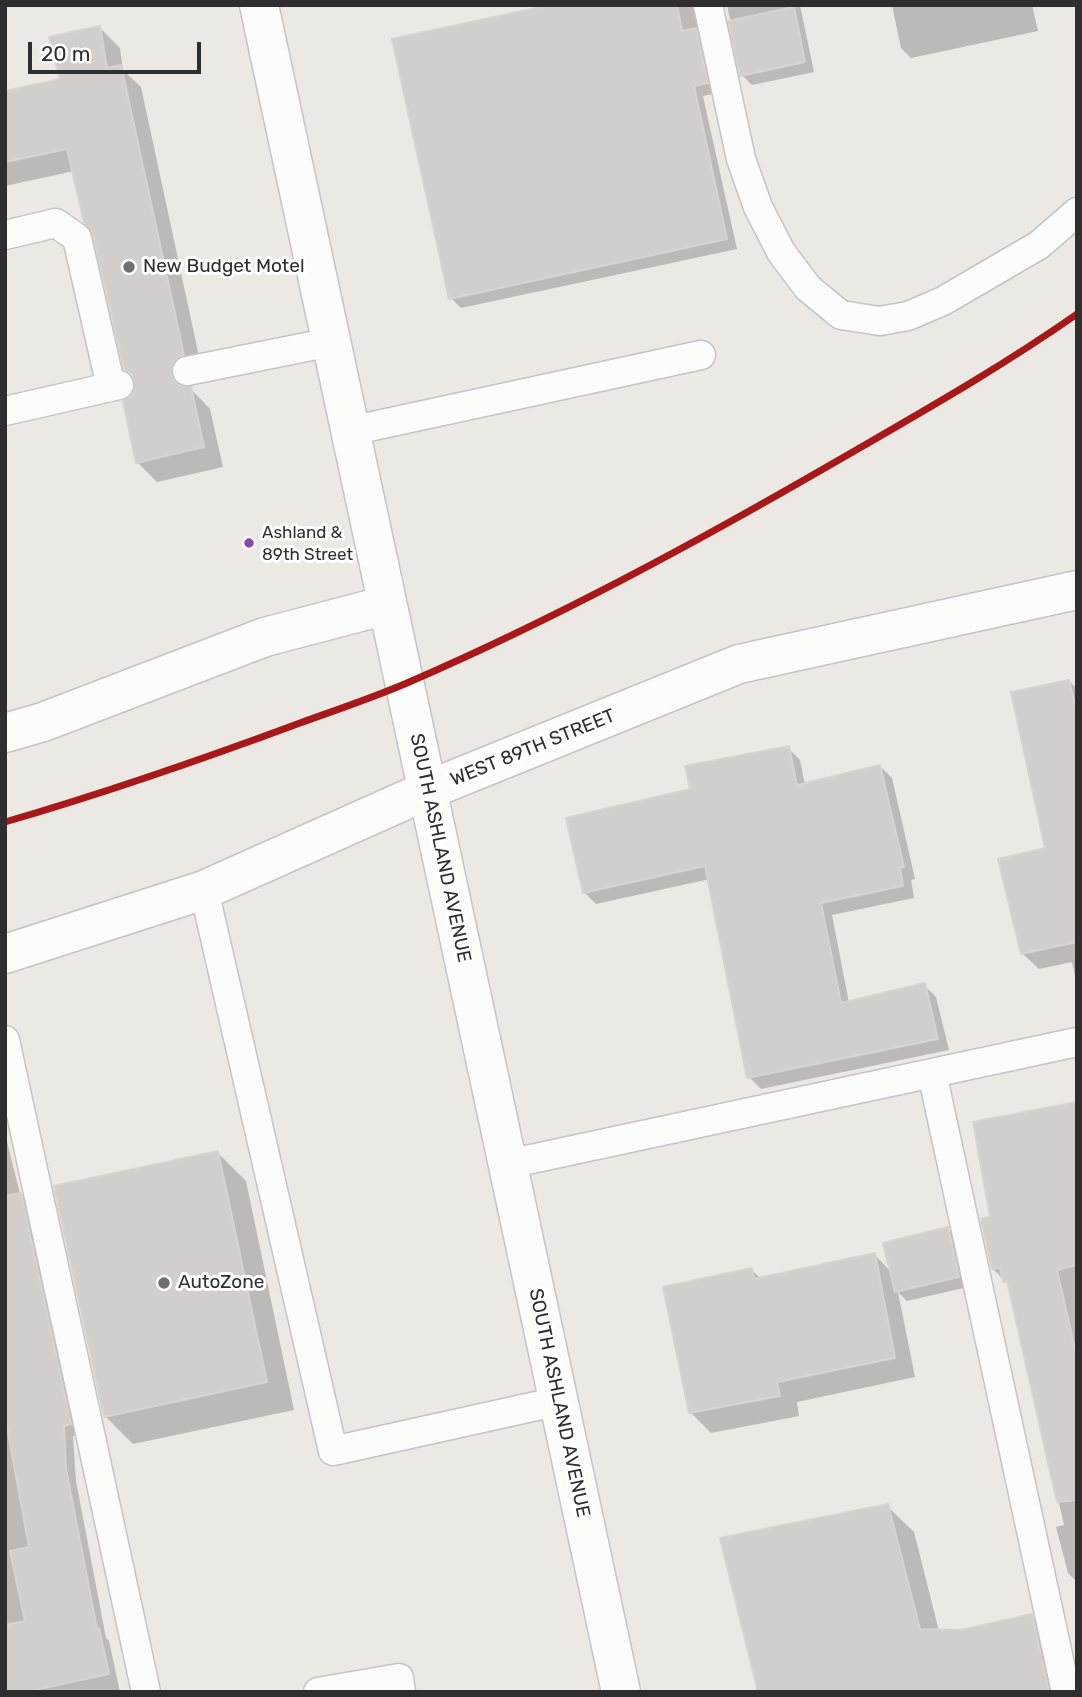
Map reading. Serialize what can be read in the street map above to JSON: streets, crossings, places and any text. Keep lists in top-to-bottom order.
{
  "streets": {
    "main road": ["WEST 89TH STREET", "SOUTH ASHLAND AVENUE"]
  },
  "crossings": [
    ["WEST 89TH STREET", "SOUTH ASHLAND AVENUE"]
  ],
  "places": ["New Budget Motel", "Ashland & 89th Street", "AutoZone"],
  "scale_bar": "20 m"
}
